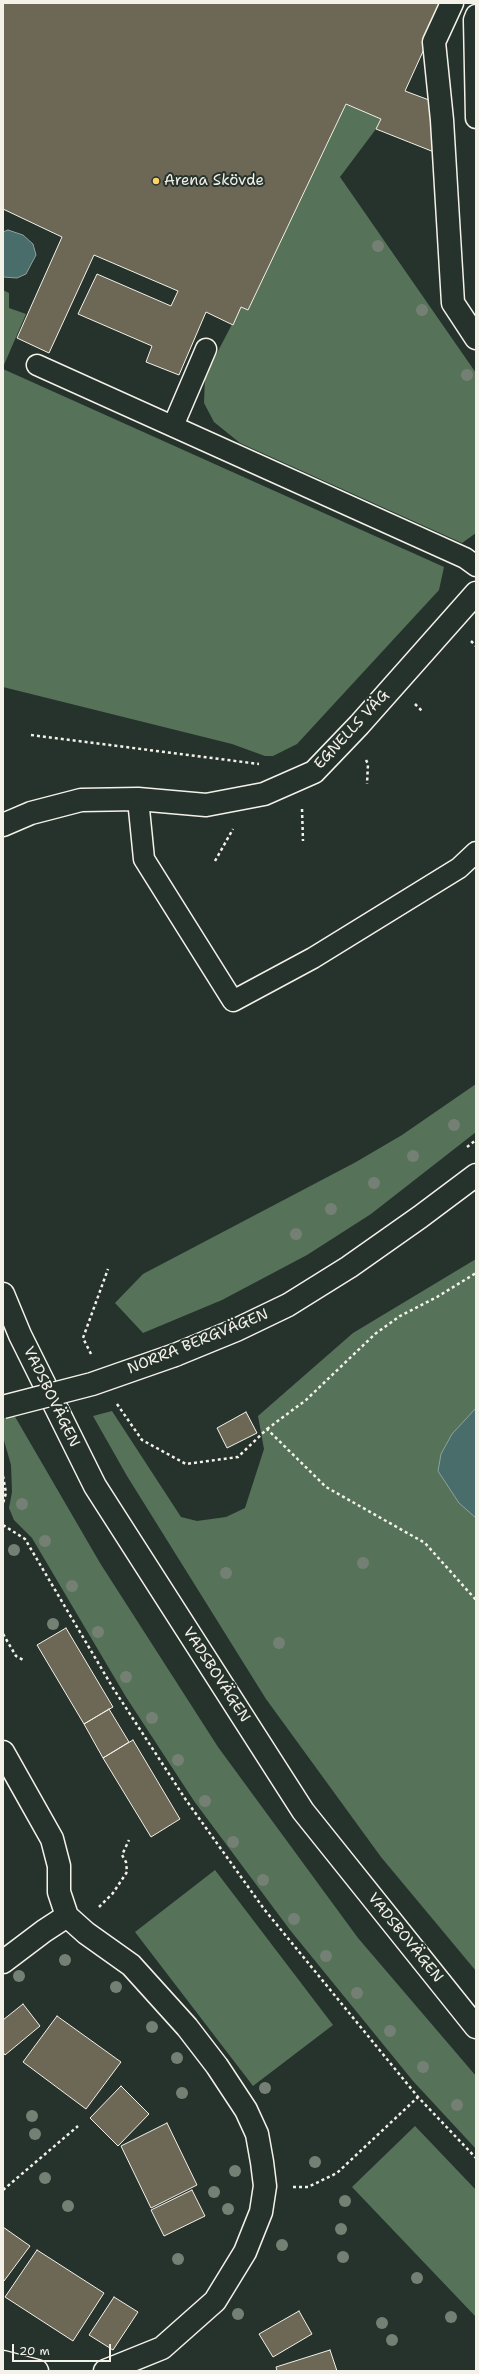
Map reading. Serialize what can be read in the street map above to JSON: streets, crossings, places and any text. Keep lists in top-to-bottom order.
{
  "streets": {
    "street": ["EGNELLS VÄG", "NORRA BERGVÄGEN", "VADSBOVÄGEN"]
  },
  "places": ["Arena Skövde"],
  "scale_bar": "20 m"
}
